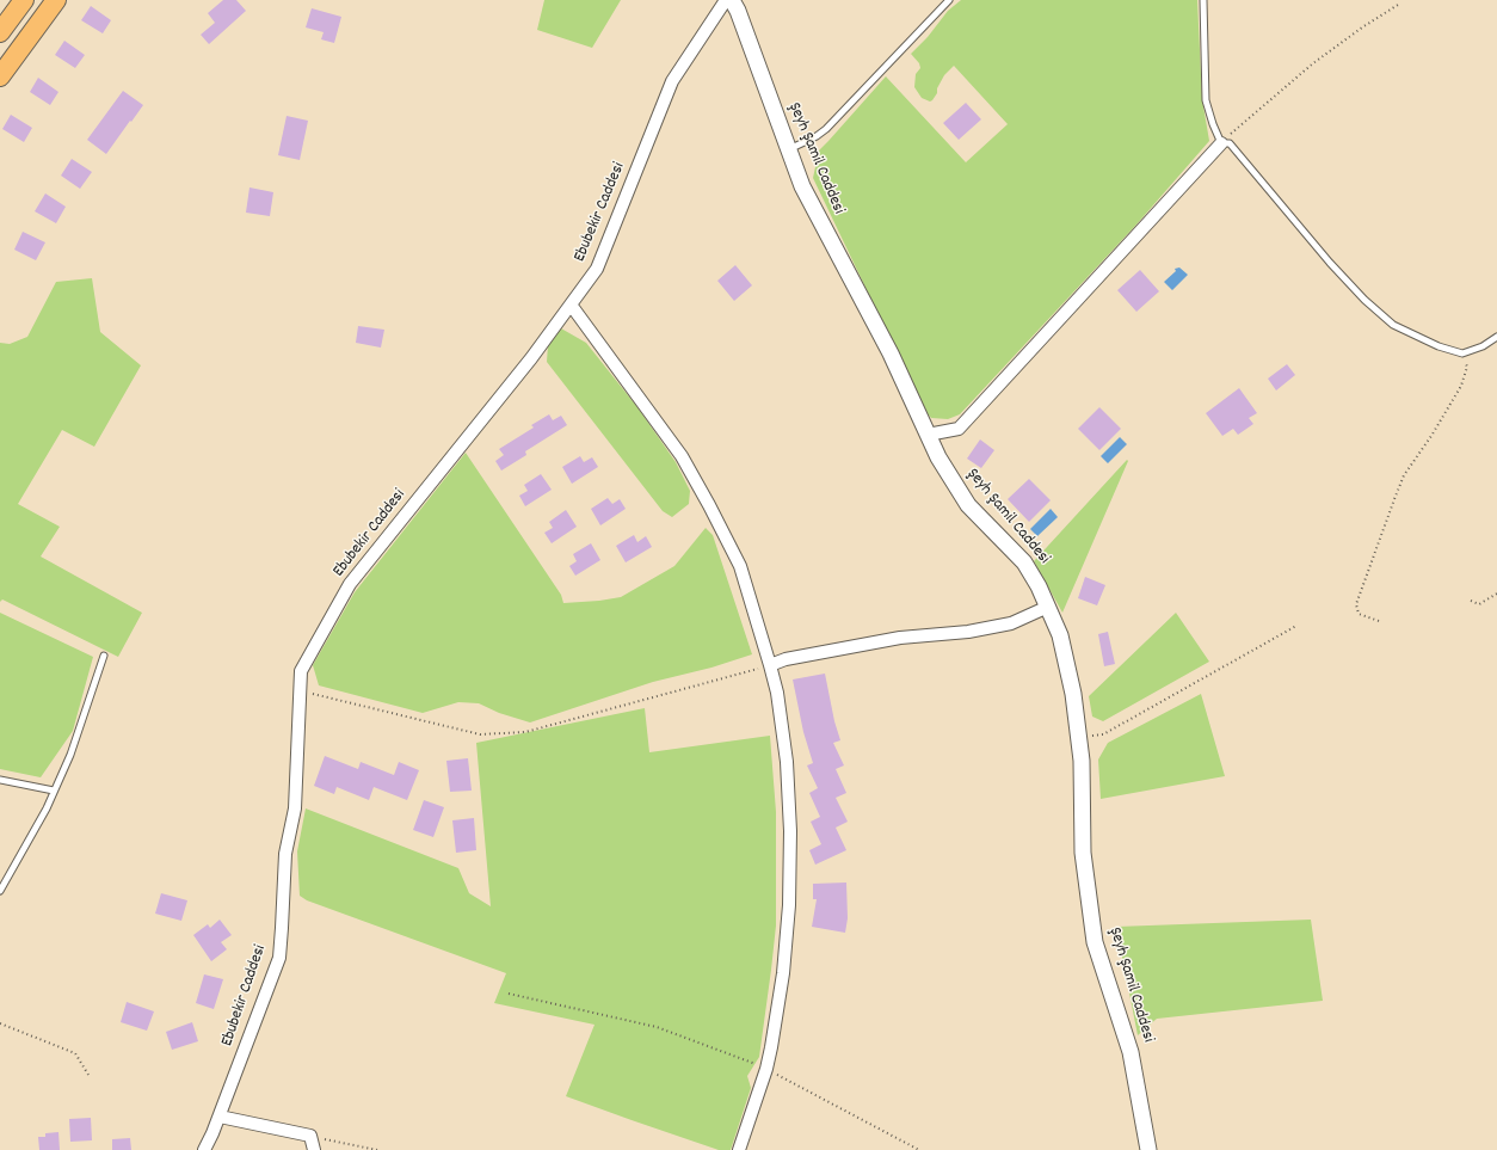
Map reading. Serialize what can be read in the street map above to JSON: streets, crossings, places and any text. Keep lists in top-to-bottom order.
{
  "streets": {
    "street": ["Şeyh Şamil Caddesi", "Ebubekir Caddesi"]
  }
}
